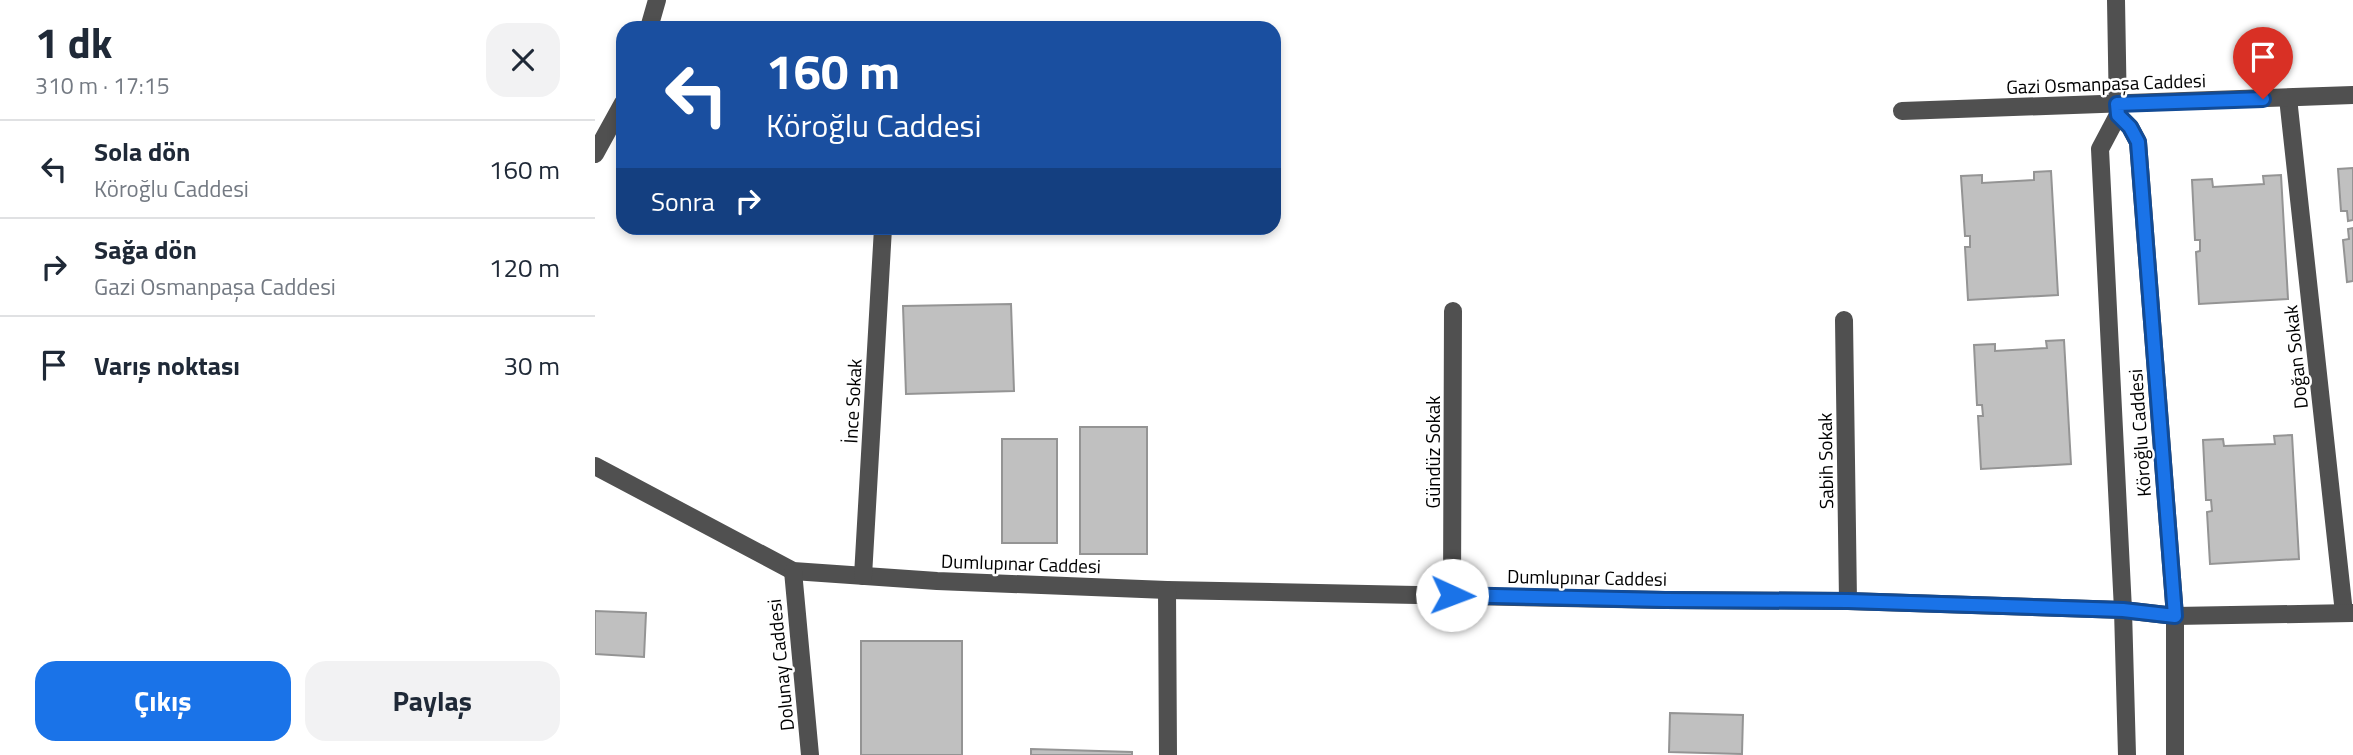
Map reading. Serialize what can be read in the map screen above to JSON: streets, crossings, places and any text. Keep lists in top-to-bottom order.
{
  "streets": {
    "street": [
      "Gazi Osmanpaşa Caddesi",
      "Doğan Sokak",
      "İnce Sokak",
      "Köroğlu Caddesi",
      "Gündüz Sokak",
      "Sabih Sokak",
      "Dumlupınar Caddesi",
      "Dolunay Caddesi"
    ]
  },
  "crossings": [
    ["Gazi Osmanpaşa Caddesi", "Doğan Sokak"],
    ["Gazi Osmanpaşa Caddesi", "Köroğlu Caddesi"],
    ["Doğan Sokak", "Dumlupınar Caddesi"],
    ["İnce Sokak", "Dumlupınar Caddesi"],
    ["Köroğlu Caddesi", "Dumlupınar Caddesi"],
    ["Gündüz Sokak", "Dumlupınar Caddesi"],
    ["Sabih Sokak", "Dumlupınar Caddesi"],
    ["Dumlupınar Caddesi", "Dolunay Caddesi"]
  ],
  "page": {
    "heading": ["1 dk", "310 m · 17:15"],
    "turn": ["160 m", "Köroğlu Caddesi"],
    "list": [
      {
        "name": "Sola dön",
        "note": "Köroğlu Caddesi",
        "value": "160 m"
      },
      {
        "name": "Sağa dön",
        "note": "Gazi Osmanpaşa Caddesi",
        "value": "120 m"
      },
      {
        "name": "Varış noktası",
        "value": "30 m"
      }
    ],
    "then": "Sonra",
    "buttons": ["Çıkış", "Paylaş"]
  }
}
